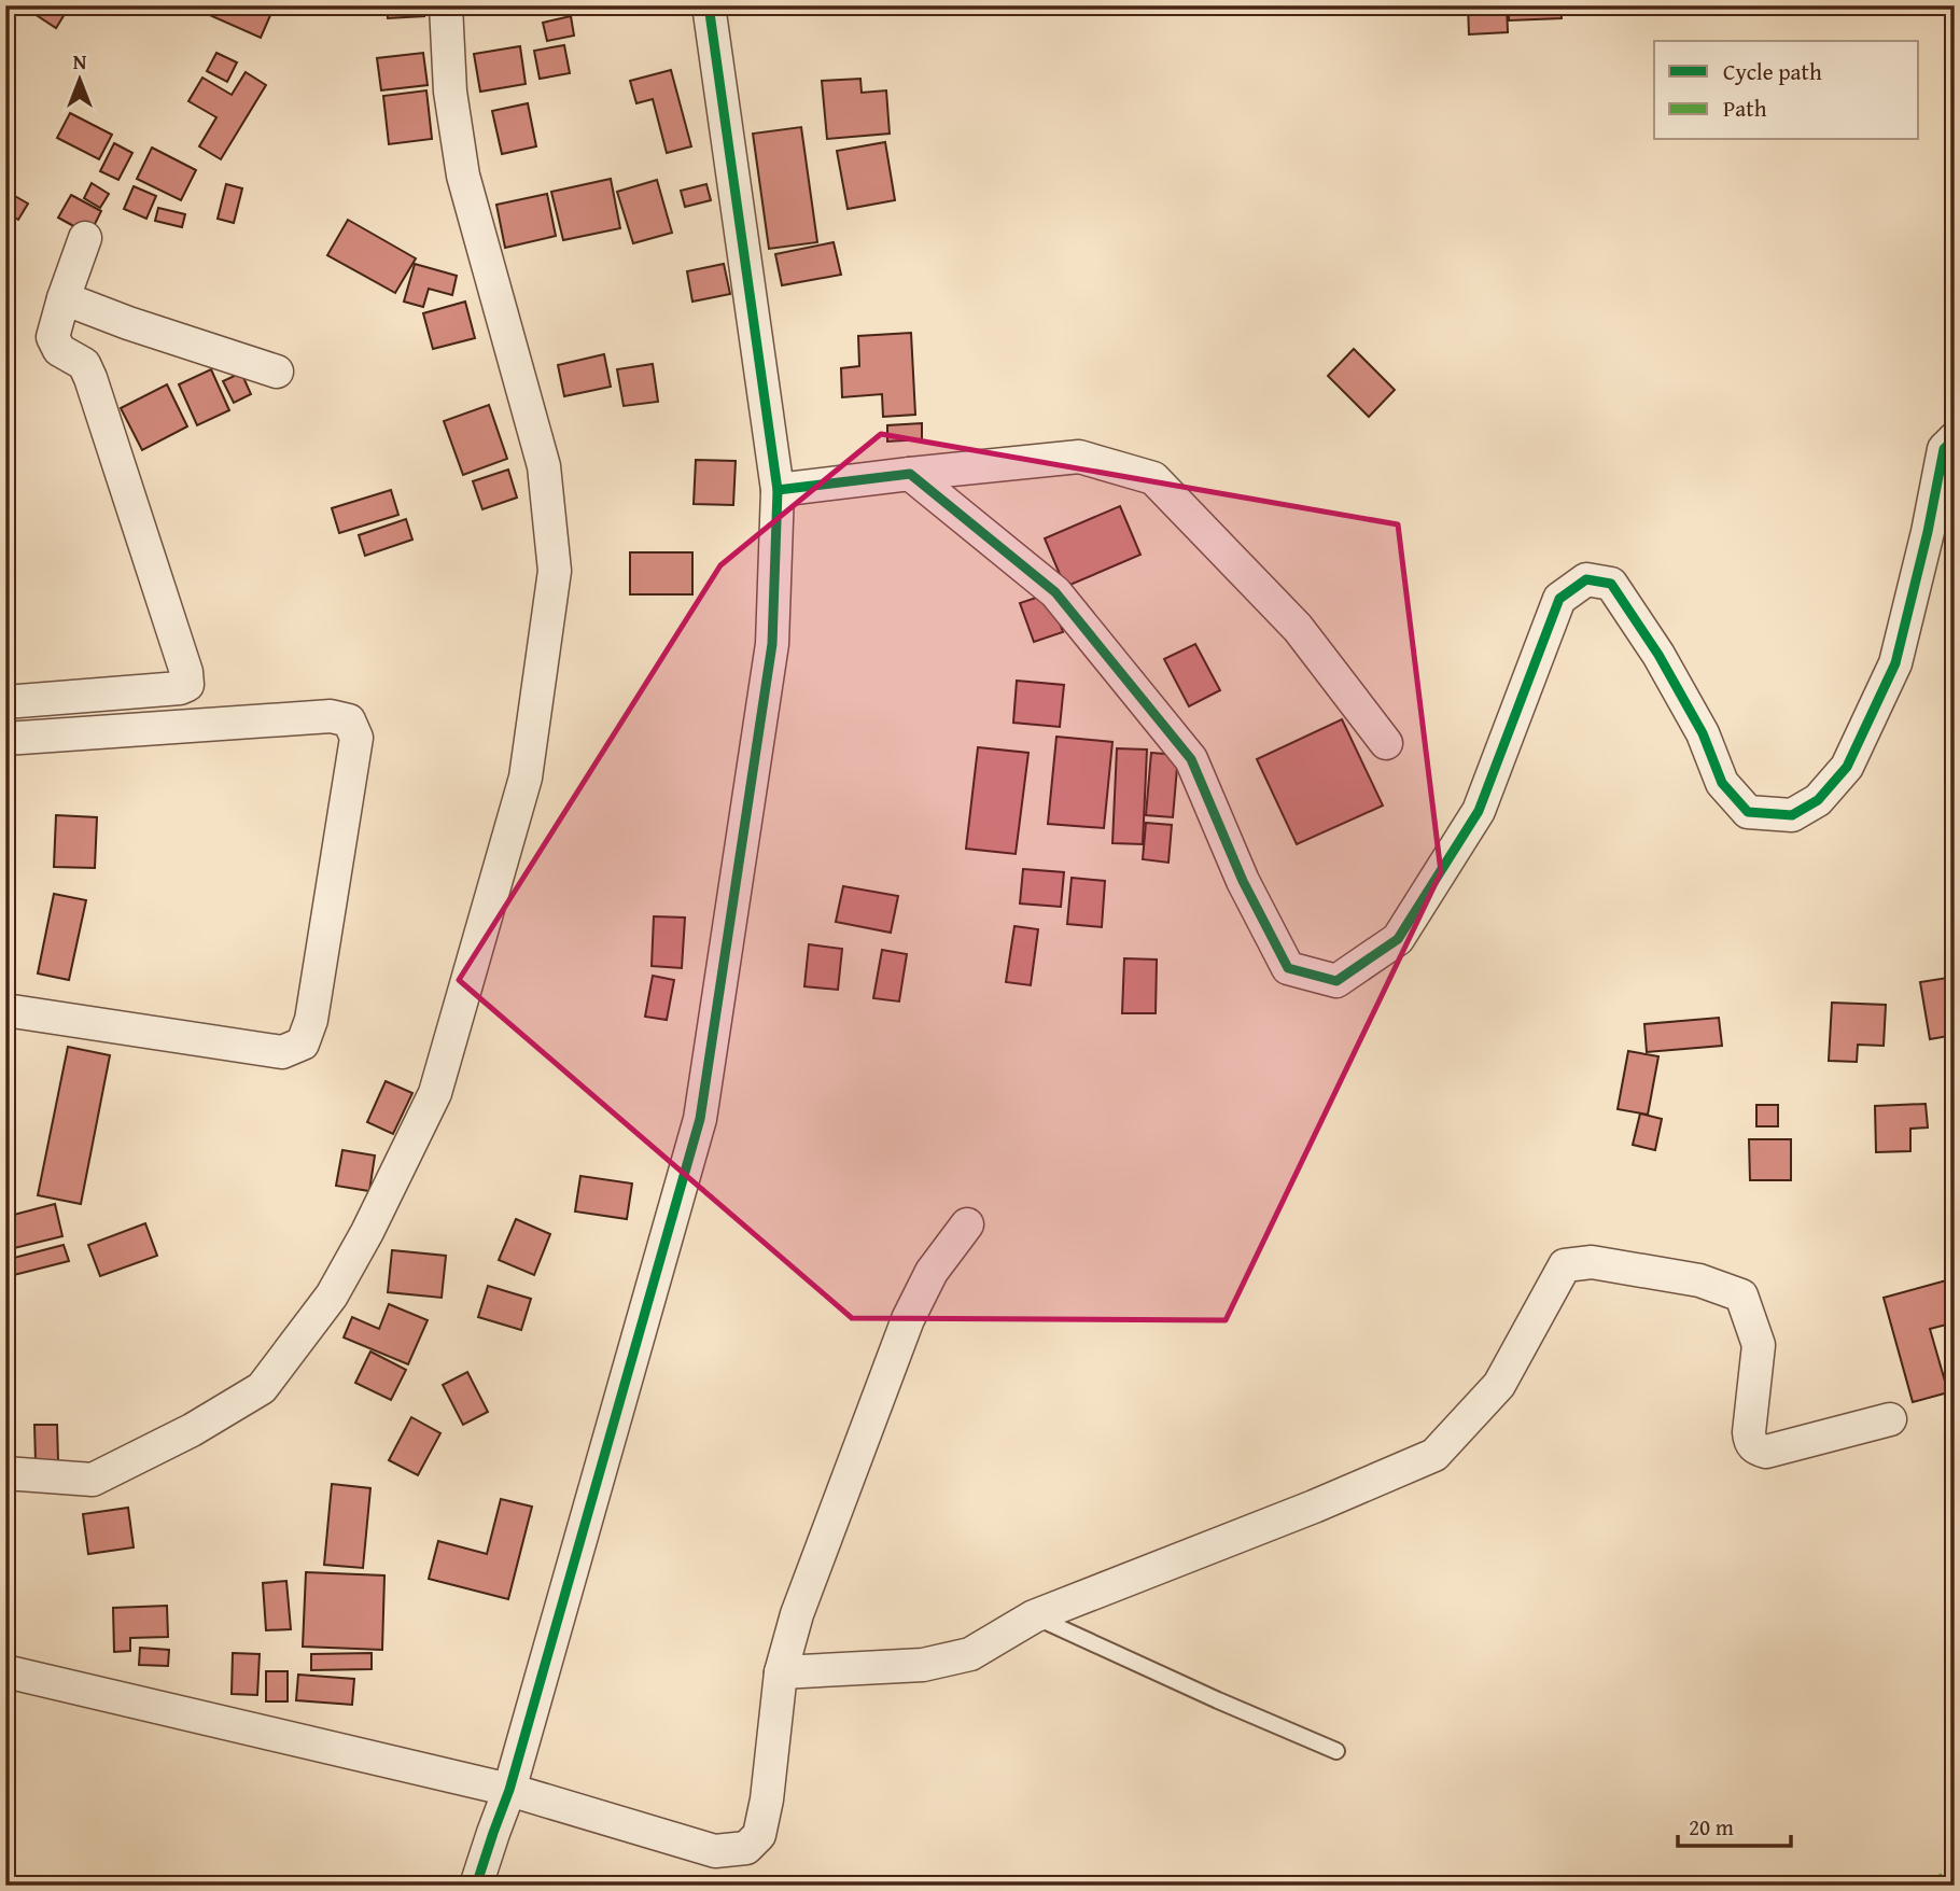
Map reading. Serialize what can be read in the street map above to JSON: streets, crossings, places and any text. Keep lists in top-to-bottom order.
{
  "legend": ["Cycle path", "Path"],
  "scale_bar": "20 m",
  "north": "top"
}
